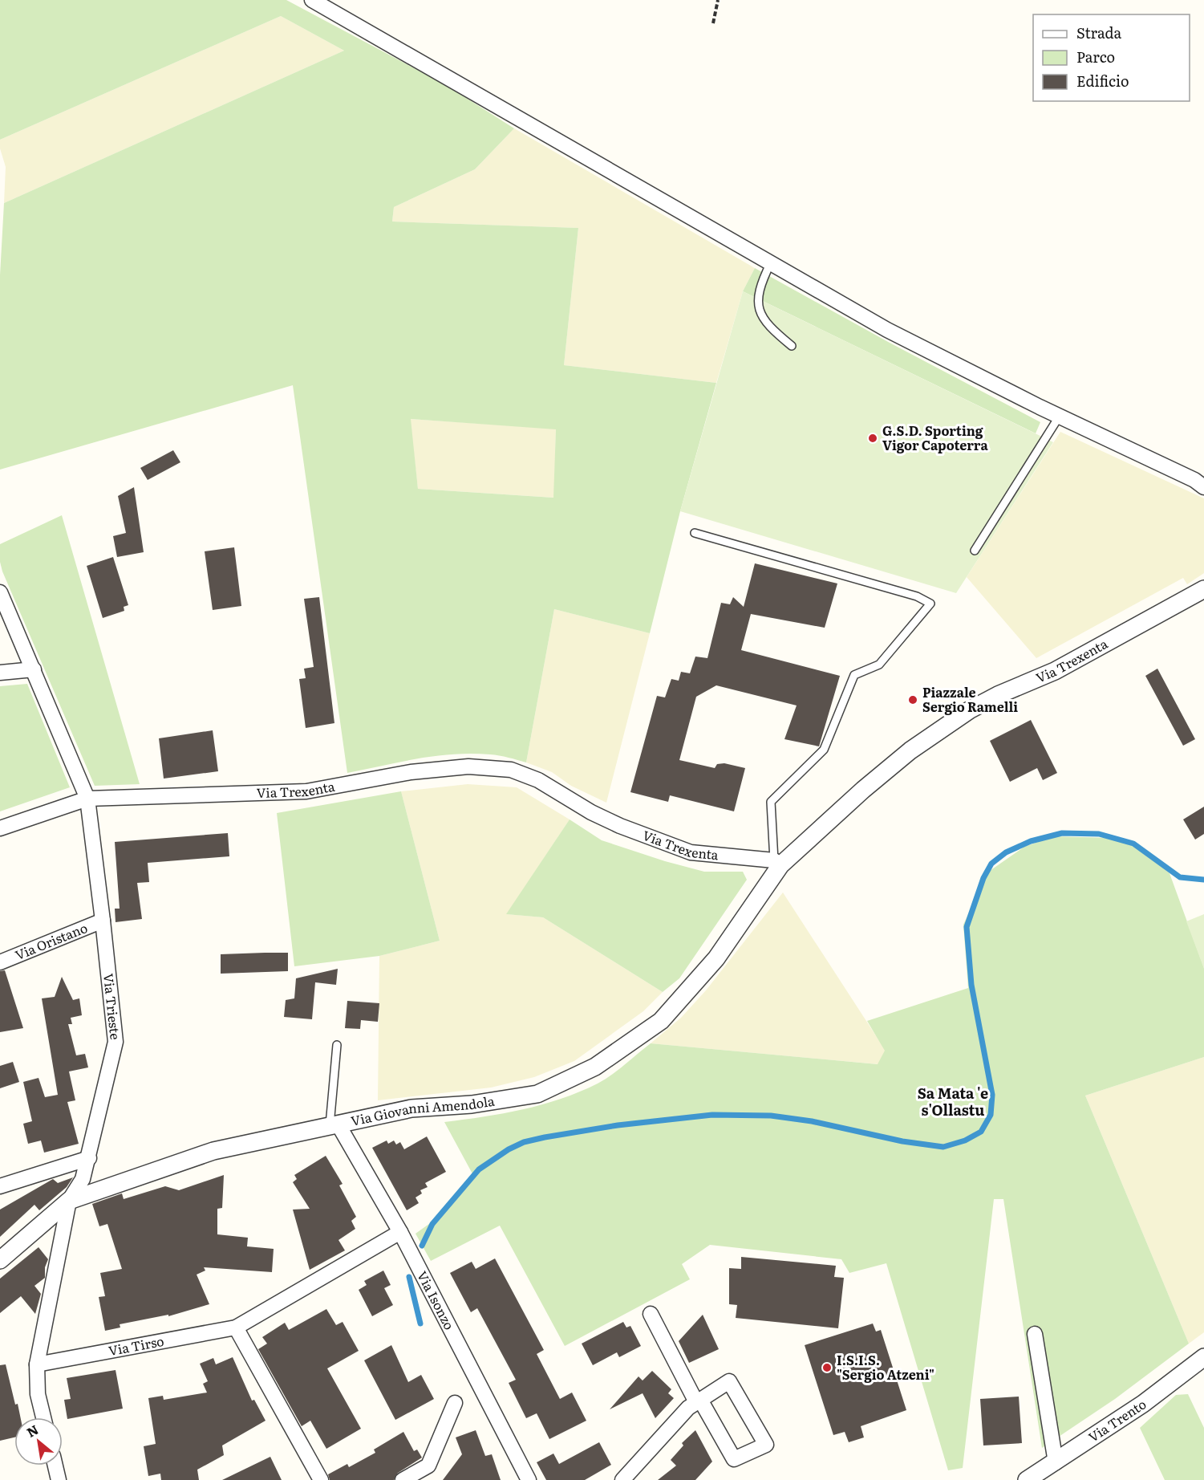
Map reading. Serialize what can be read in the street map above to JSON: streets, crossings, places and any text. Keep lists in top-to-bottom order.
{
  "streets": {
    "street": [
      "Via Trexenta",
      "Via Oristano",
      "Via Trieste",
      "Via Giovanni Amendola",
      "Via Isonzo",
      "Via Tirso",
      "Via Trento"
    ]
  },
  "crossings": [
    ["Via Trexenta", "Via Trieste"],
    ["Via Trexenta", "Via Giovanni Amendola"],
    ["Via Oristano", "Via Trieste"],
    ["Via Trieste", "Via Giovanni Amendola"],
    ["Via Trieste", "Via Tirso"],
    ["Via Giovanni Amendola", "Via Isonzo"],
    ["Via Isonzo", "Via Tirso"]
  ],
  "districts": ["Sa Mata 'e s'Ollastu"],
  "places": ["G.S.D. Sporting Vigor Capoterra", "Piazzale Sergio Ramelli", "I.S.I.S. \"Sergio Atzeni\""],
  "legend": ["Strada", "Parco", "Edificio"],
  "north": "top left"
}
